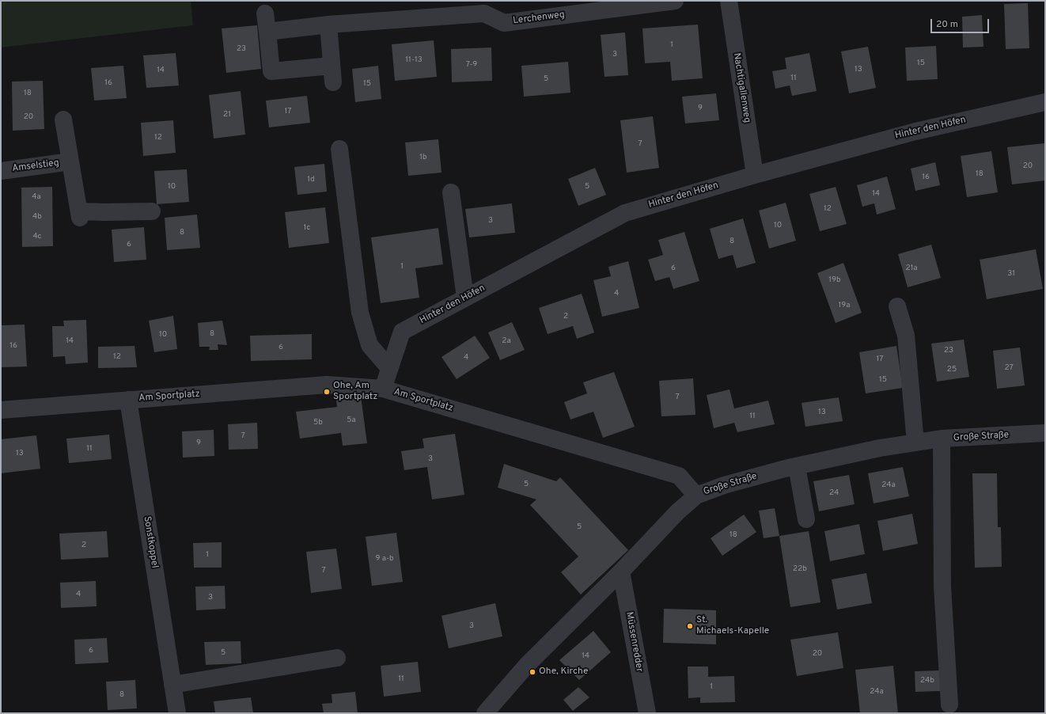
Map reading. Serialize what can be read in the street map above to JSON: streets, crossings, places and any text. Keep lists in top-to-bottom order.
{
  "streets": {
    "street": [
      "Lerchenweg",
      "Nachtigallenweg",
      "Hinter den Höfen",
      "Amselstieg",
      "Am Sportplatz",
      "Große Straße",
      "Sonstkoppel",
      "Müssenredder"
    ]
  },
  "crossings": [
    ["Nachtigallenweg", "Hinter den Höfen"],
    ["Hinter den Höfen", "Am Sportplatz"],
    ["Am Sportplatz", "Große Straße"],
    ["Am Sportplatz", "Sonstkoppel"],
    ["Große Straße", "Müssenredder"]
  ],
  "places": ["Ohe, Am Sportplatz", "St. Michaels-Kapelle", "Ohe, Kirche"],
  "house_numbers": [
    "1",
    "23",
    "3",
    "11-13",
    "15",
    "7-9",
    "13",
    "14",
    "11",
    "5",
    "16",
    "15",
    "18",
    "9",
    "17",
    "21",
    "20",
    "12",
    "7",
    "1b",
    "20",
    "18",
    "16",
    "1d",
    "10",
    "5",
    "14",
    "4a",
    "12",
    "4b",
    "3",
    "10",
    "1c",
    "8",
    "4c",
    "8",
    "6",
    "1",
    "6",
    "21a",
    "31",
    "19b",
    "4",
    "19a",
    "2",
    "8",
    "10",
    "14",
    "2a",
    "16",
    "6",
    "23",
    "12",
    "4",
    "17",
    "27",
    "25",
    "15",
    "7",
    "13",
    "11",
    "5a",
    "5b",
    "7",
    "9",
    "11",
    "13",
    "3",
    "5",
    "24a",
    "24",
    "5",
    "18",
    "2",
    "1",
    "9 a-b",
    "22b",
    "7",
    "4",
    "3",
    "3",
    "6",
    "5",
    "20",
    "14",
    "11",
    "24b",
    "1",
    "24a",
    "8"
  ],
  "scale_bar": "20 m"
}
